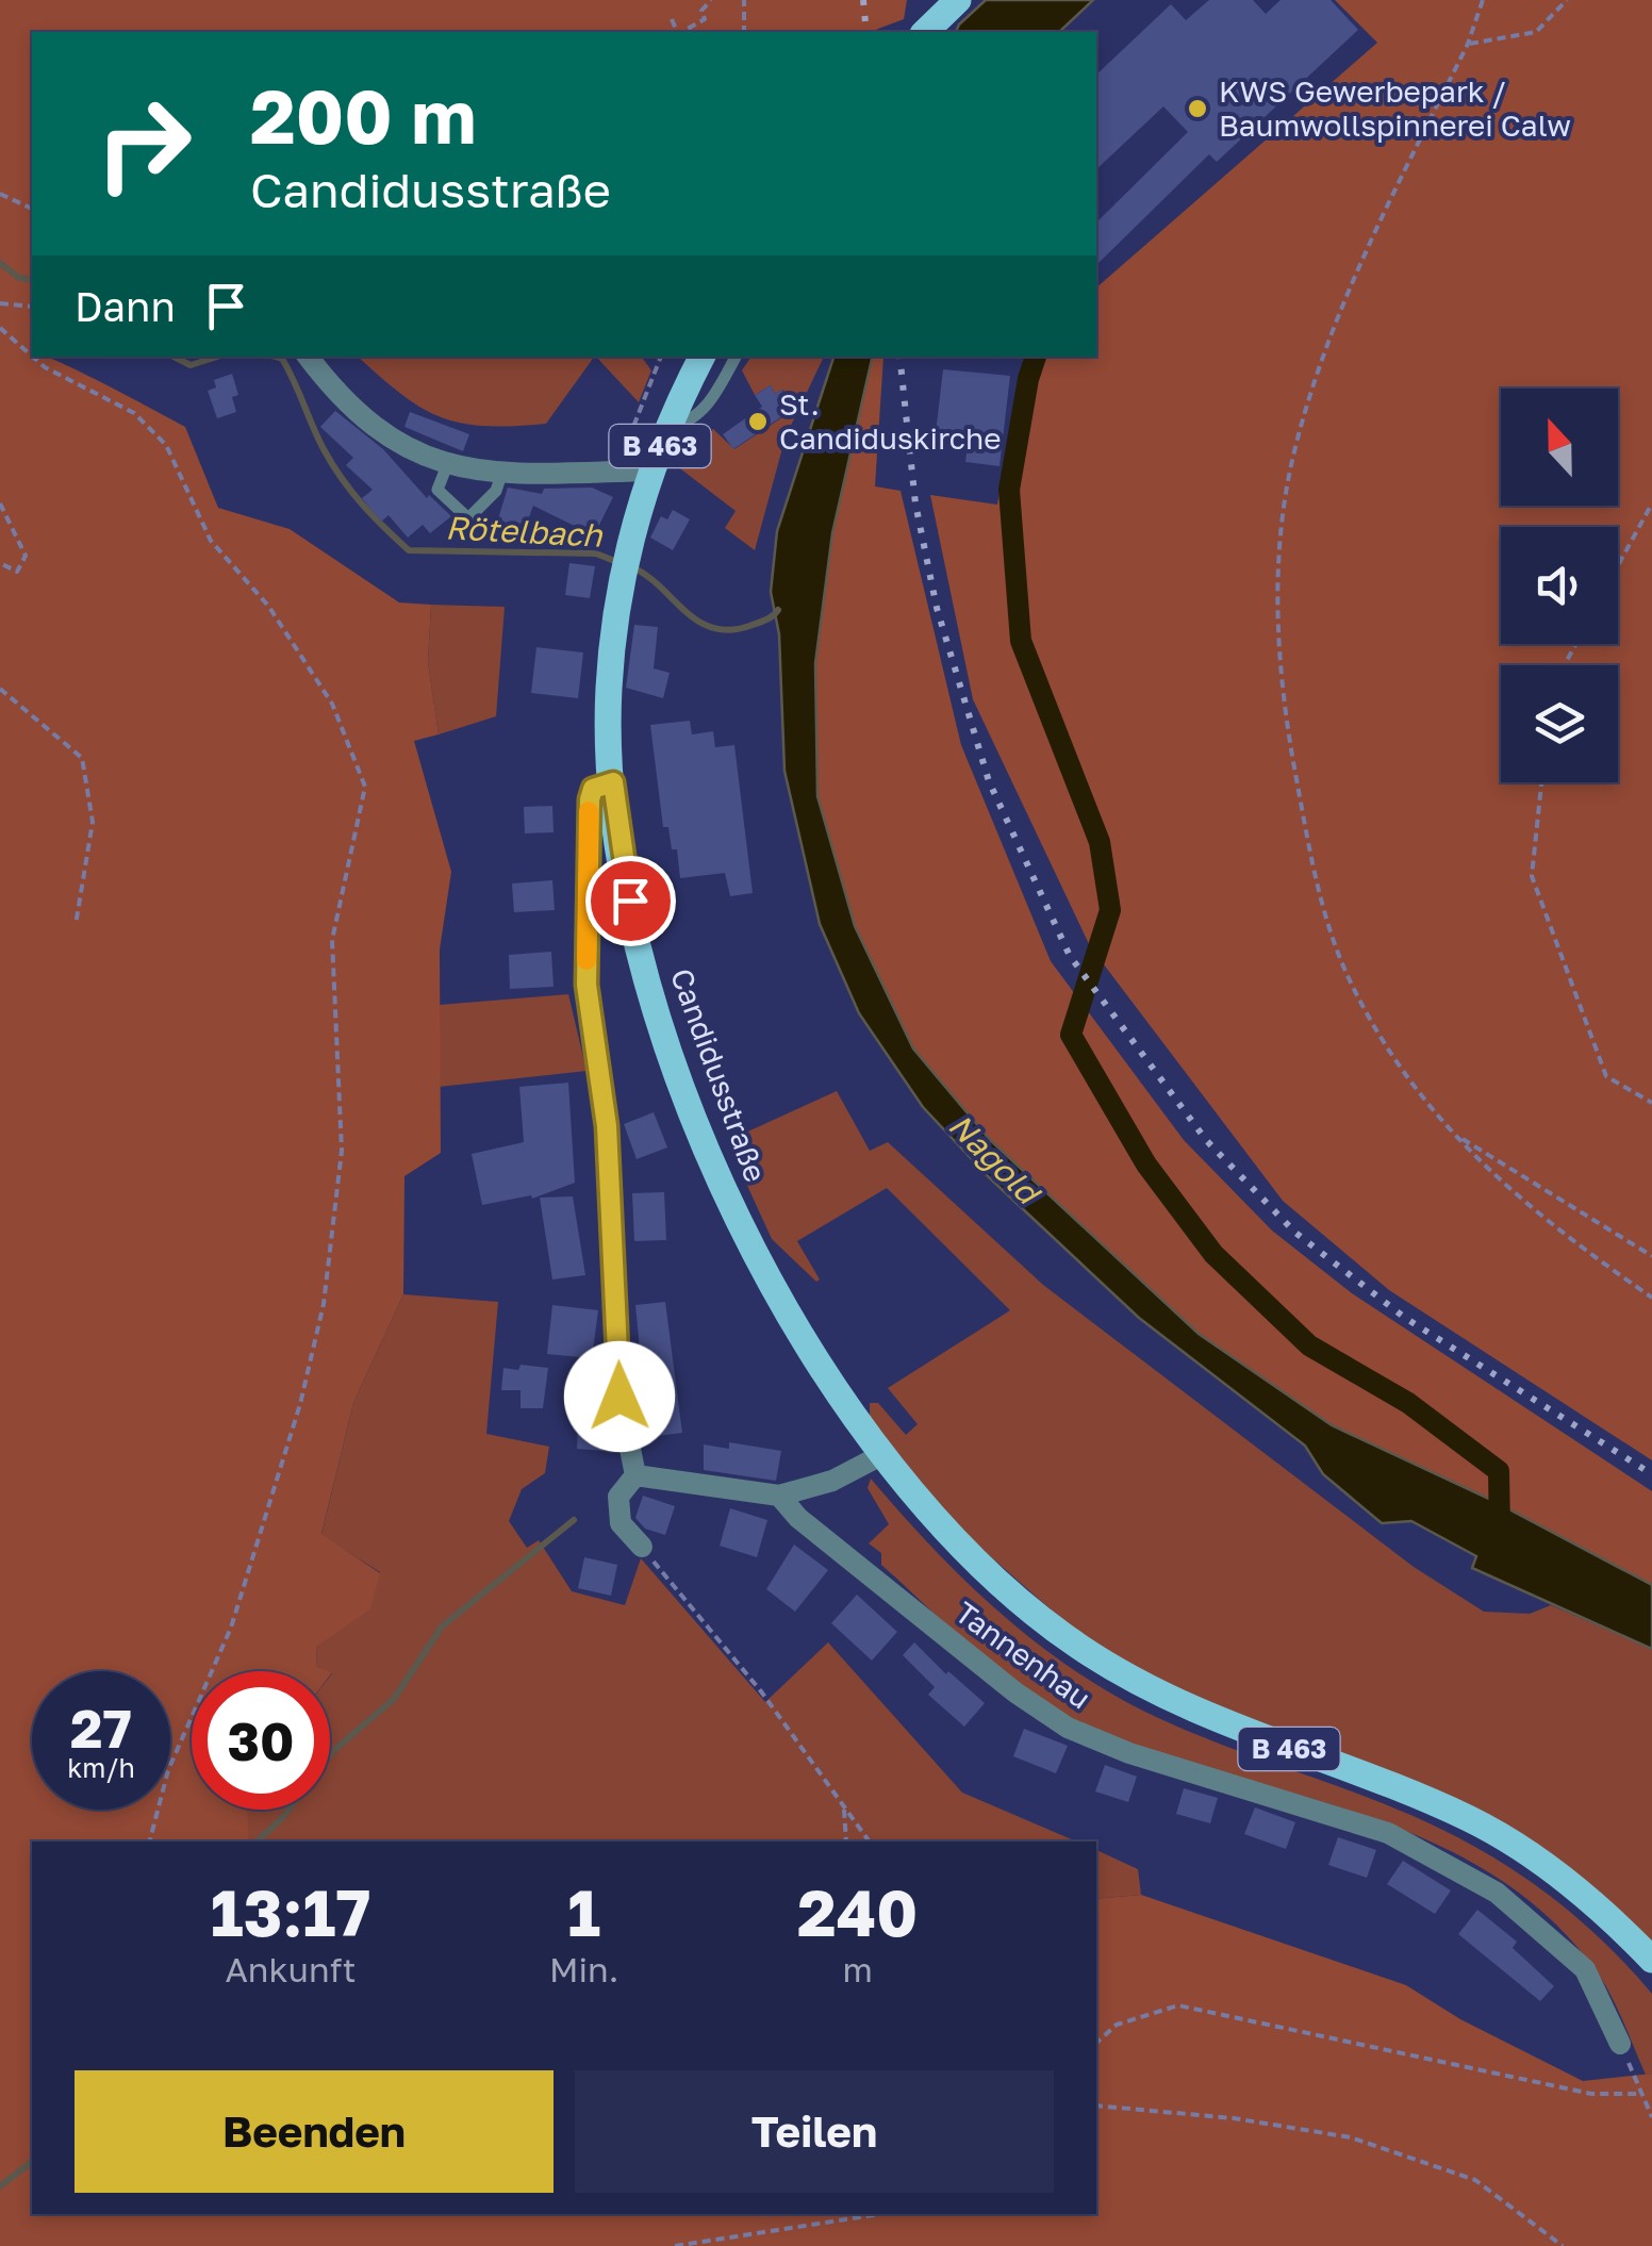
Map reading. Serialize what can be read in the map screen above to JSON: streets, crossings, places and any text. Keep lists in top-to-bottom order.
{
  "streets": {
    "main road": ["B 463", "Candidusstraße"],
    "street": ["Tannenhau"]
  },
  "water": ["Rötelbach", "Nagold"],
  "places": ["KWS Gewerbepark / Baumwollspinnerei Calw", "St. Candiduskirche"],
  "north": "top",
  "page": {
    "turn": ["200 m", "Candidusstraße"],
    "then": "Dann",
    "speed": "27 km/h",
    "limit": "30",
    "eta": [
      "13:17",
      "Ankunft",
      "1",
      "Min.",
      "240",
      "m"
    ],
    "buttons": ["Beenden", "Teilen"]
  }
}
